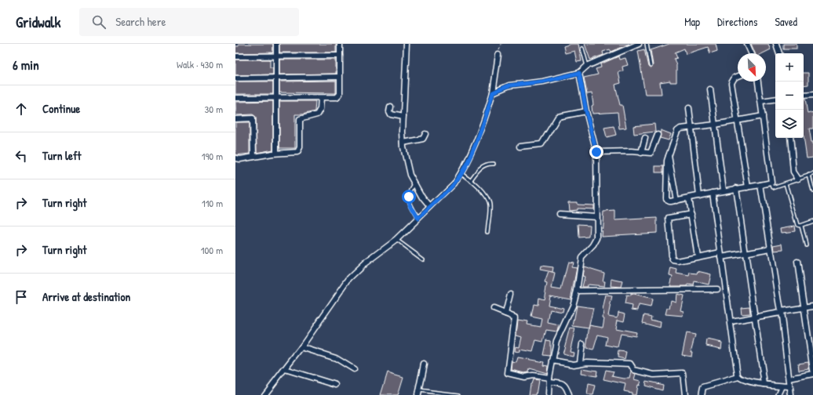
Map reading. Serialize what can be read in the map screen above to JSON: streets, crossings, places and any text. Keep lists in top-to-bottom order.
{
  "north": "bottom right",
  "page": {
    "header": "Gridwalk",
    "search": "Search here",
    "nav": ["Map", "Directions", "Saved"],
    "heading": ["6 min", "Walk · 430 m"],
    "map_buttons": ["+", "−"],
    "list": [
      ["Continue", "30 m"],
      ["Turn left", "190 m"],
      ["Turn right", "110 m"],
      ["Turn right", "100 m"],
      "Arrive at destination"
    ]
  }
}
